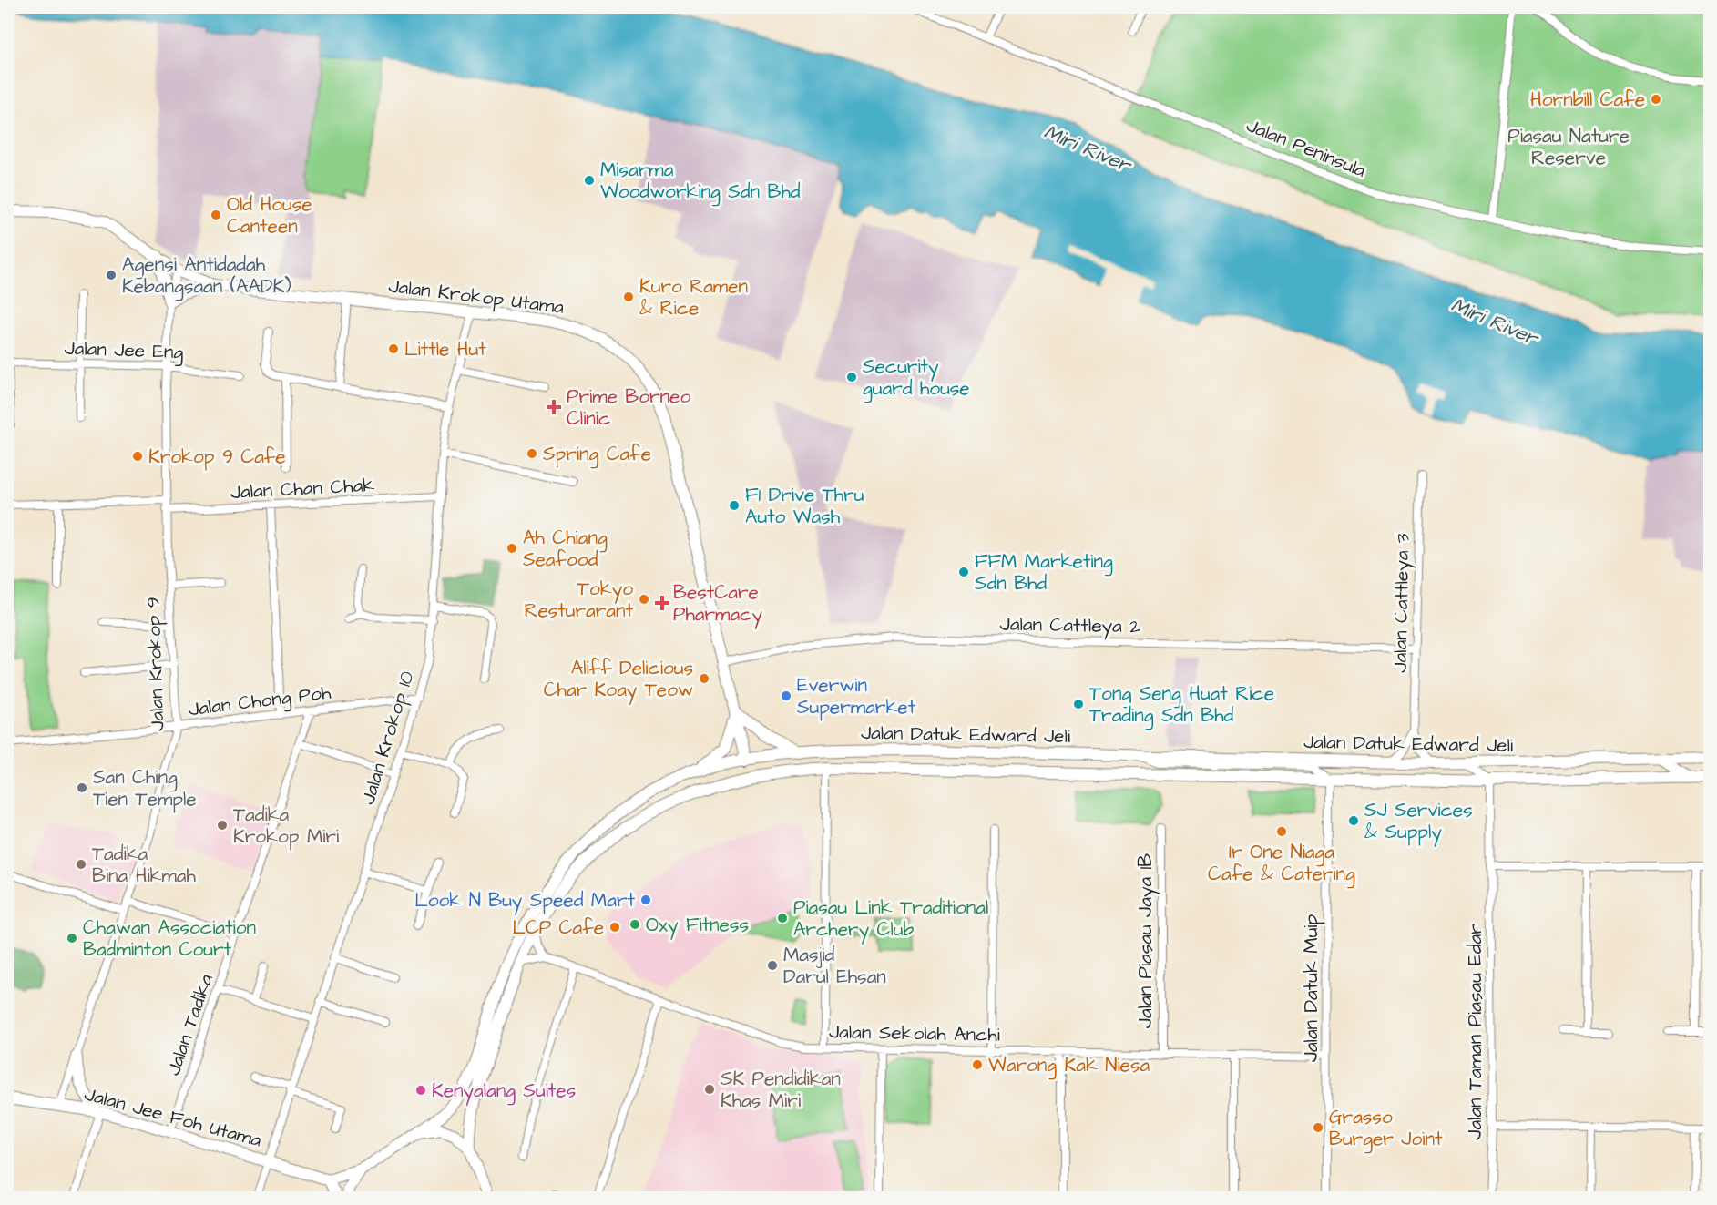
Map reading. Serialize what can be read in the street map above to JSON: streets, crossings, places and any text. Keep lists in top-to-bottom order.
{
  "streets": {
    "street": [
      "Jalan Peninsula",
      "Jalan Krokop Utama",
      "Jalan Jee Eng",
      "Jalan Chan Chak",
      "Jalan Cattleya 3",
      "Jalan Cattleya 2",
      "Jalan Krokop 9",
      "Jalan Chong Poh",
      "Jalan Datuk Edward Jeli",
      "Jalan Krokop 10",
      "Jalan Piasau Jaya 1B",
      "Jalan Datuk Muip",
      "Jalan Tadika",
      "Jalan Taman Piasau Edar",
      "Jalan Sekolah Anchi",
      "Jalan Jee Foh Utama"
    ]
  },
  "crossings": [
    ["Jalan Krokop Utama", "Jalan Cattleya 2"],
    ["Jalan Krokop Utama", "Jalan Krokop 9"],
    ["Jalan Krokop Utama", "Jalan Datuk Edward Jeli"],
    ["Jalan Krokop Utama", "Jalan Krokop 10"],
    ["Jalan Jee Eng", "Jalan Krokop 9"],
    ["Jalan Chan Chak", "Jalan Krokop 9"],
    ["Jalan Chan Chak", "Jalan Krokop 10"],
    ["Jalan Cattleya 3", "Jalan Cattleya 2"],
    ["Jalan Cattleya 3", "Jalan Datuk Edward Jeli"],
    ["Jalan Krokop 9", "Jalan Chong Poh"],
    ["Jalan Krokop 9", "Jalan Jee Foh Utama"],
    ["Jalan Chong Poh", "Jalan Krokop 10"],
    ["Jalan Chong Poh", "Jalan Tadika"],
    ["Jalan Datuk Edward Jeli", "Jalan Datuk Muip"],
    ["Jalan Datuk Edward Jeli", "Jalan Taman Piasau Edar"],
    ["Jalan Krokop 10", "Jalan Jee Foh Utama"],
    ["Jalan Piasau Jaya 1B", "Jalan Sekolah Anchi"],
    ["Jalan Datuk Muip", "Jalan Sekolah Anchi"],
    ["Jalan Tadika", "Jalan Jee Foh Utama"]
  ],
  "water": ["Miri River"],
  "parks": ["Piasau Nature Reserve"],
  "places": {
    "other": [
      "Hornbill Cafe",
      "Misarma Woodworking Sdn Bhd",
      "Old House Canteen",
      "Agensi Antidadah Kebangsaan (AADK)",
      "Kuro Ramen & Rice",
      "Little Hut",
      "Security guard house",
      "Spring Cafe",
      "Krokop 9 Cafe",
      "F1 Drive Thru Auto Wash",
      "Ah Chiang Seafood",
      "FFM Marketing Sdn Bhd",
      "Tokyo Resturarant",
      "Aliff Delicious Char Koay Teow",
      "Everwin Supermarket",
      "Tong Seng Huat Rice Trading Sdn Bhd",
      "San Ching Tien Temple",
      "SJ Services & Supply",
      "Tadika Krokop Miri",
      "Ir One Niaga Cafe & Catering",
      "Tadika Bina Hikmah",
      "Look N Buy Speed Mart",
      "Piasau Link Traditional Archery Club",
      "Oxy Fitness",
      "LCP Cafe",
      "Chawan Association Badminton Court",
      "Masjid Darul Ehsan",
      "Warong Kak Niesa",
      "SK Pendidikan Khas Miri",
      "Kenyalang Suites",
      "Grasso Burger Joint"
    ],
    "health": ["Prime Borneo Clinic", "BestCare Pharmacy"]
  }
}
